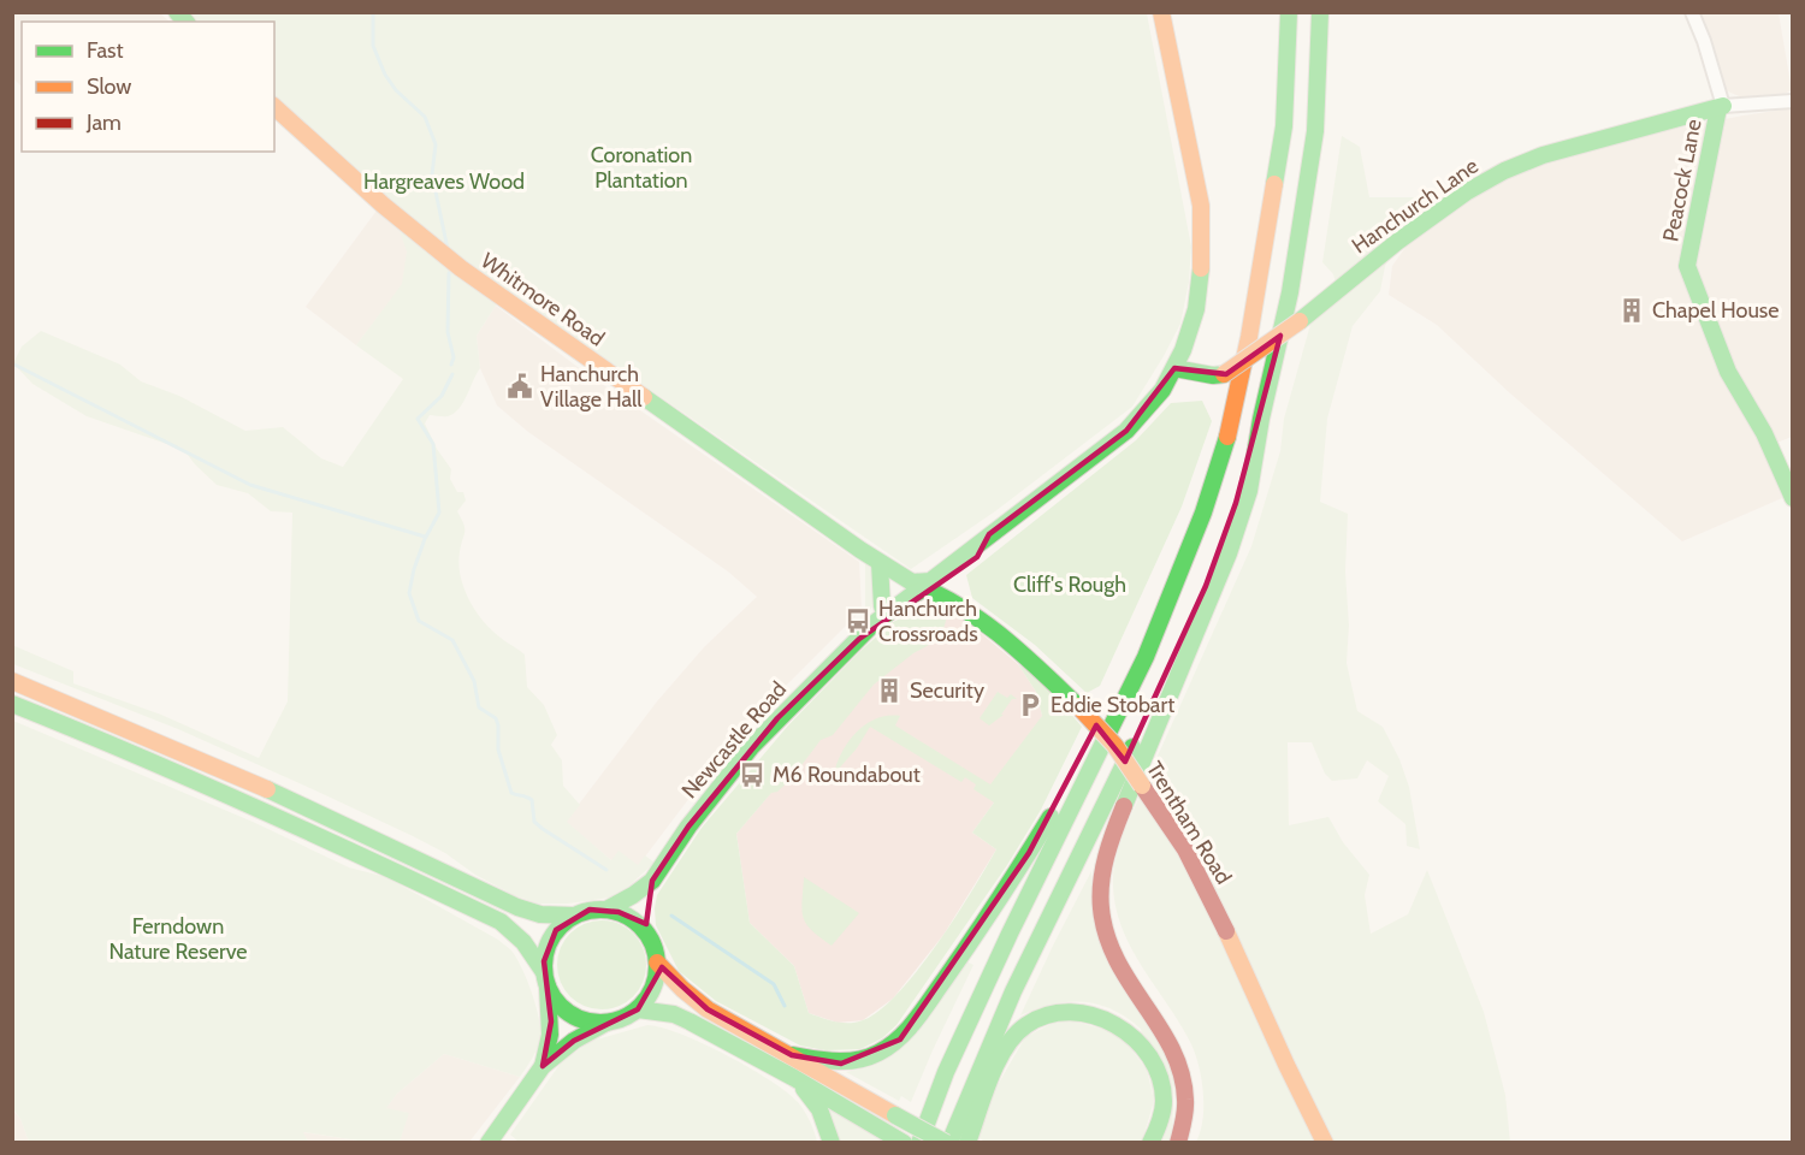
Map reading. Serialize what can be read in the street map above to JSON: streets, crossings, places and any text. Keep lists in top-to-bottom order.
{
  "streets": {
    "main road": [
      "Peacock Lane",
      "Hanchurch Lane",
      "Whitmore Road",
      "Newcastle Road",
      "Trentham Road"
    ]
  },
  "crossings": [
    ["Peacock Lane", "Hanchurch Lane"],
    ["Hanchurch Lane", "Newcastle Road"],
    ["Whitmore Road", "Newcastle Road"],
    ["Whitmore Road", "Trentham Road"],
    ["Newcastle Road", "Trentham Road"]
  ],
  "parks": [
    "Coronation Plantation",
    "Hargreaves Wood",
    "Cliff's Rough",
    "Ferndown Nature Reserve"
  ],
  "places": {
    "building": ["Chapel House", "Security"],
    "public building": ["Hanchurch Village Hall"],
    "bus stop": ["Hanchurch Crossroads", "M6 Roundabout"],
    "parking": ["Eddie Stobart"]
  },
  "legend": ["Fast", "Slow", "Jam"]
}
